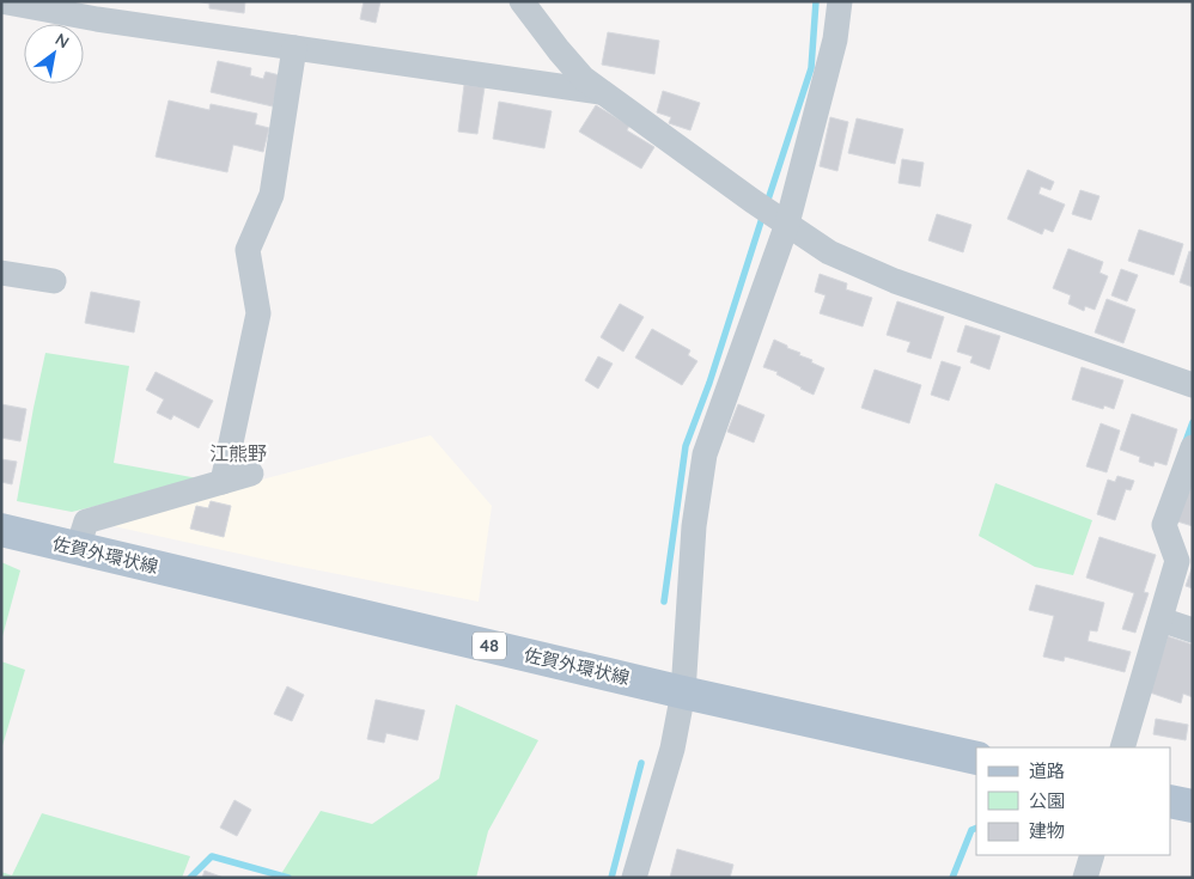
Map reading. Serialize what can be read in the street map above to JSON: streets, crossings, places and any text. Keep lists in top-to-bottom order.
{
  "streets": {
    "main road": ["佐賀外環状線", "48"]
  },
  "districts": ["江熊野"],
  "legend": ["道路", "公園", "建物"],
  "north": "top right"
}
